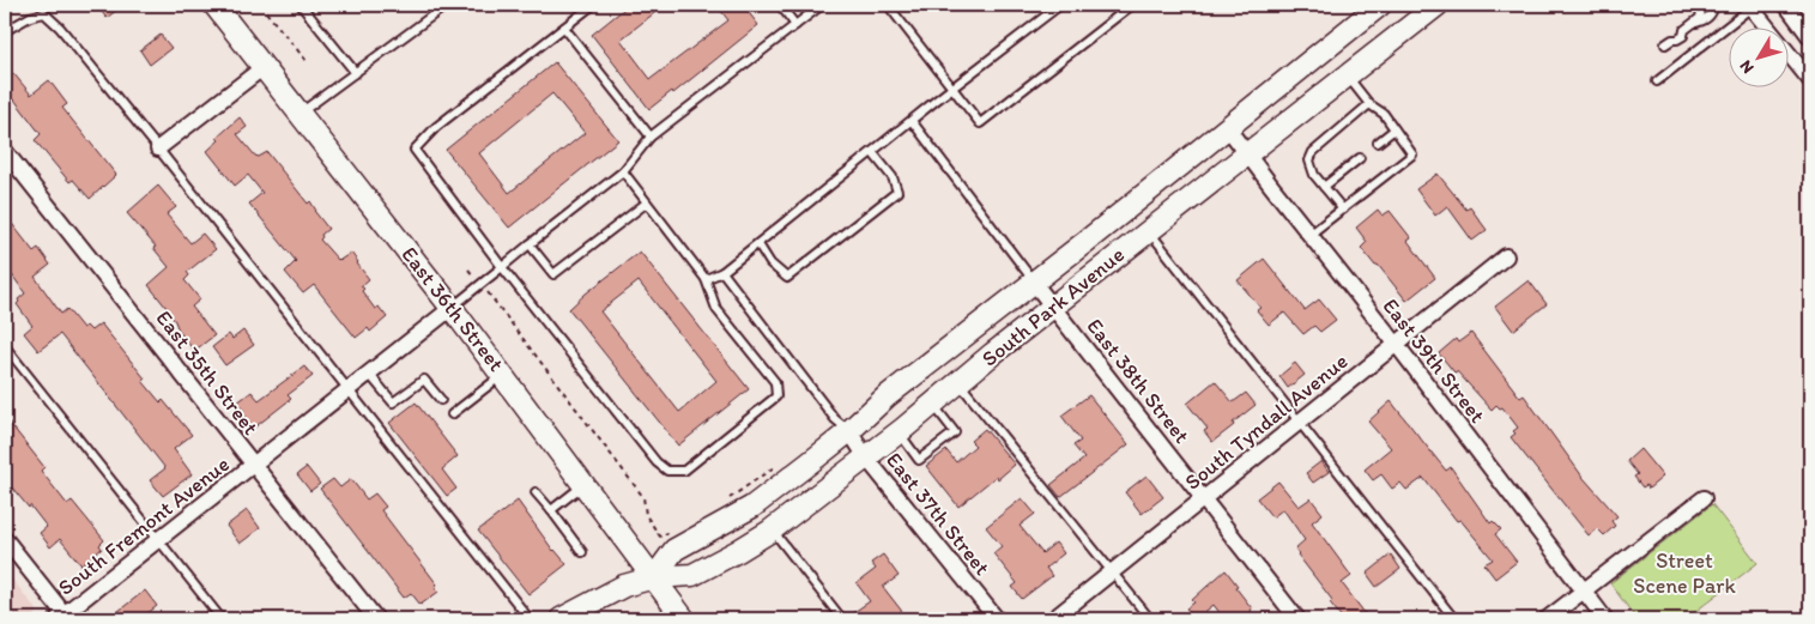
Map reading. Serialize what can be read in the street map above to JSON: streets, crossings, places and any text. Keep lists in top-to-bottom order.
{
  "streets": {
    "main road": ["South Park Avenue", "East 36th Street"],
    "street": [
      "East 39th Street",
      "East 35th Street",
      "East 38th Street",
      "South Tyndall Avenue",
      "East 37th Street",
      "South Fremont Avenue"
    ]
  },
  "crossings": [
    ["South Park Avenue", "East 36th Street"],
    ["South Park Avenue", "East 39th Street"],
    ["South Park Avenue", "East 38th Street"],
    ["South Park Avenue", "East 37th Street"],
    ["East 36th Street", "South Fremont Avenue"],
    ["East 39th Street", "South Tyndall Avenue"],
    ["East 35th Street", "South Fremont Avenue"],
    ["East 38th Street", "South Tyndall Avenue"]
  ],
  "parks": ["Street Scene Park"],
  "north": "bottom left"
}
